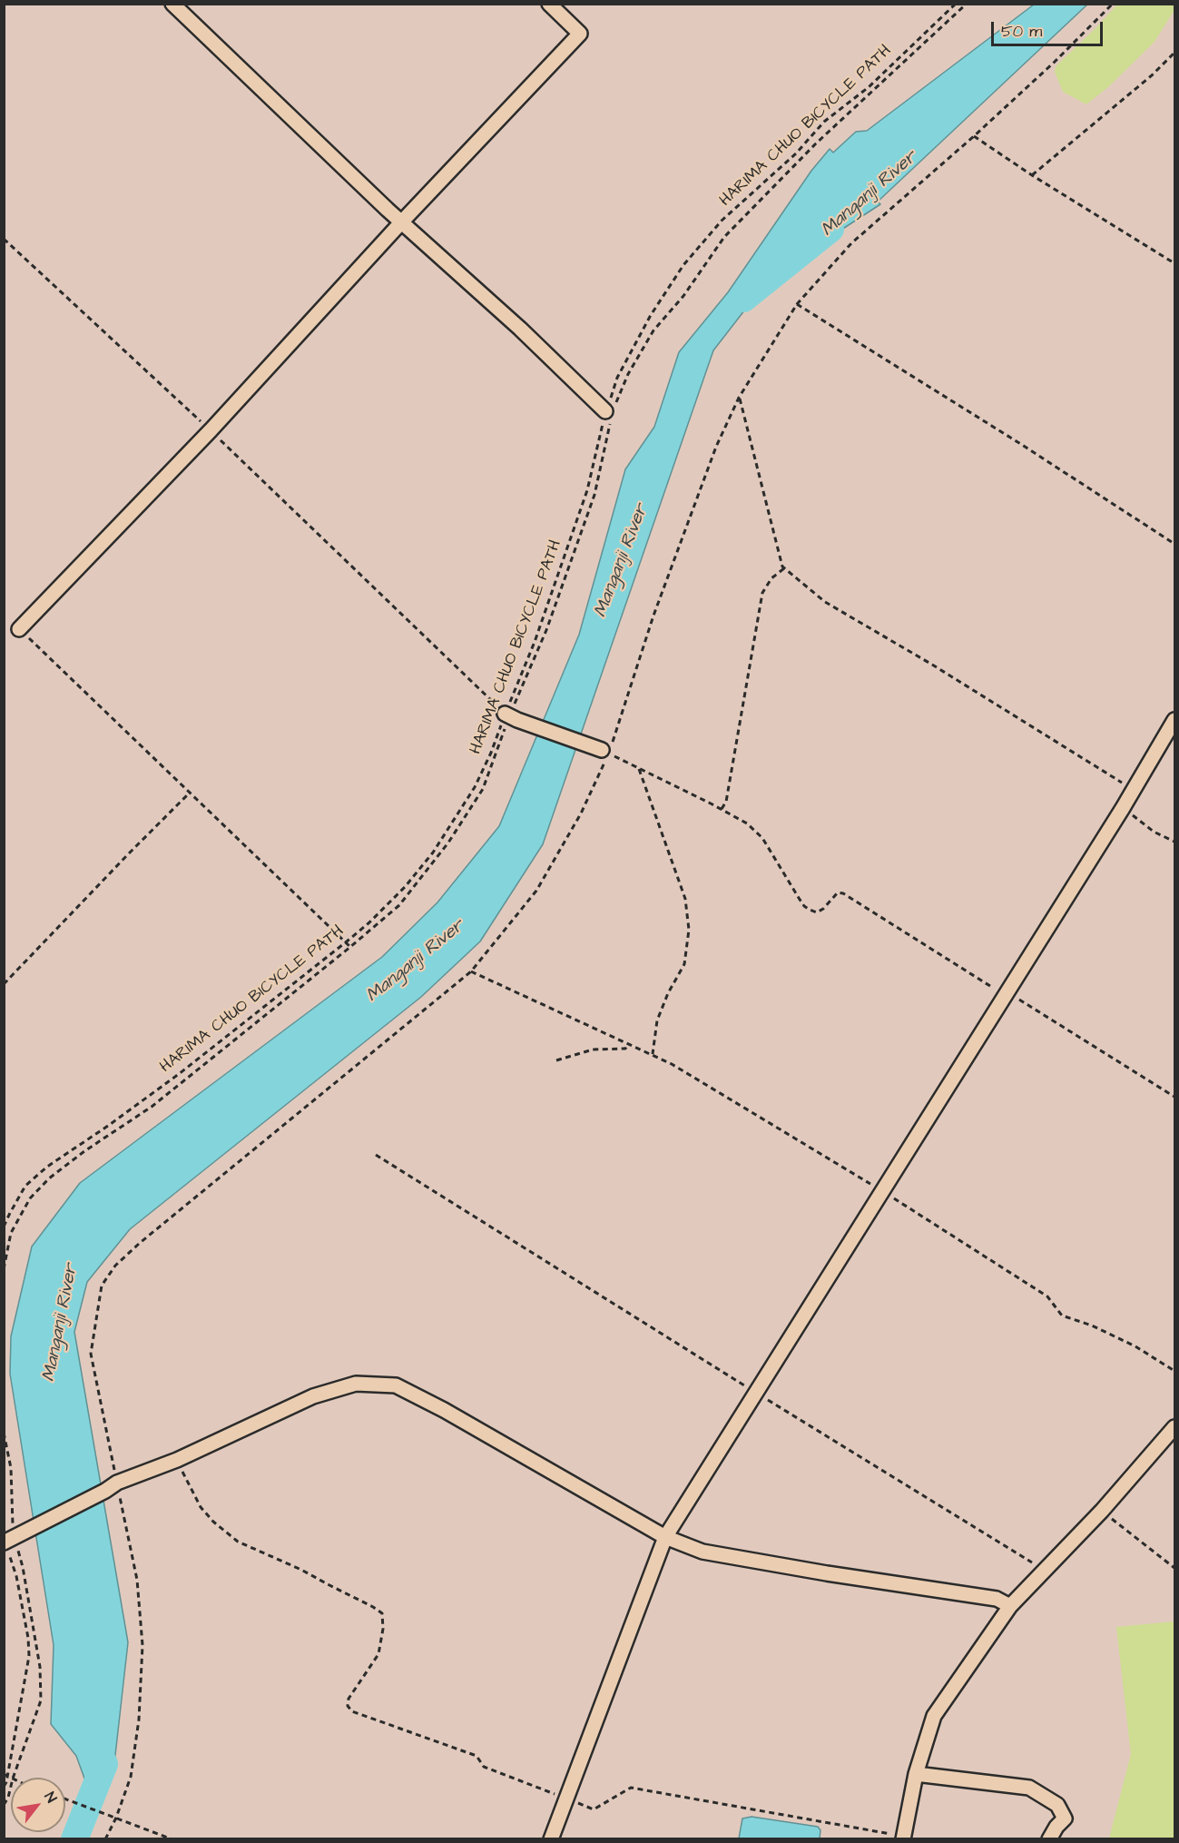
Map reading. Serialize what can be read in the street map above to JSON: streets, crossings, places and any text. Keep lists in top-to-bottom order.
{
  "streets": {
    "path": ["HARIMA CHUO BICYCLE PATH"]
  },
  "water": ["Manganji River"],
  "scale_bar": "50 m",
  "north": "top right"
}
